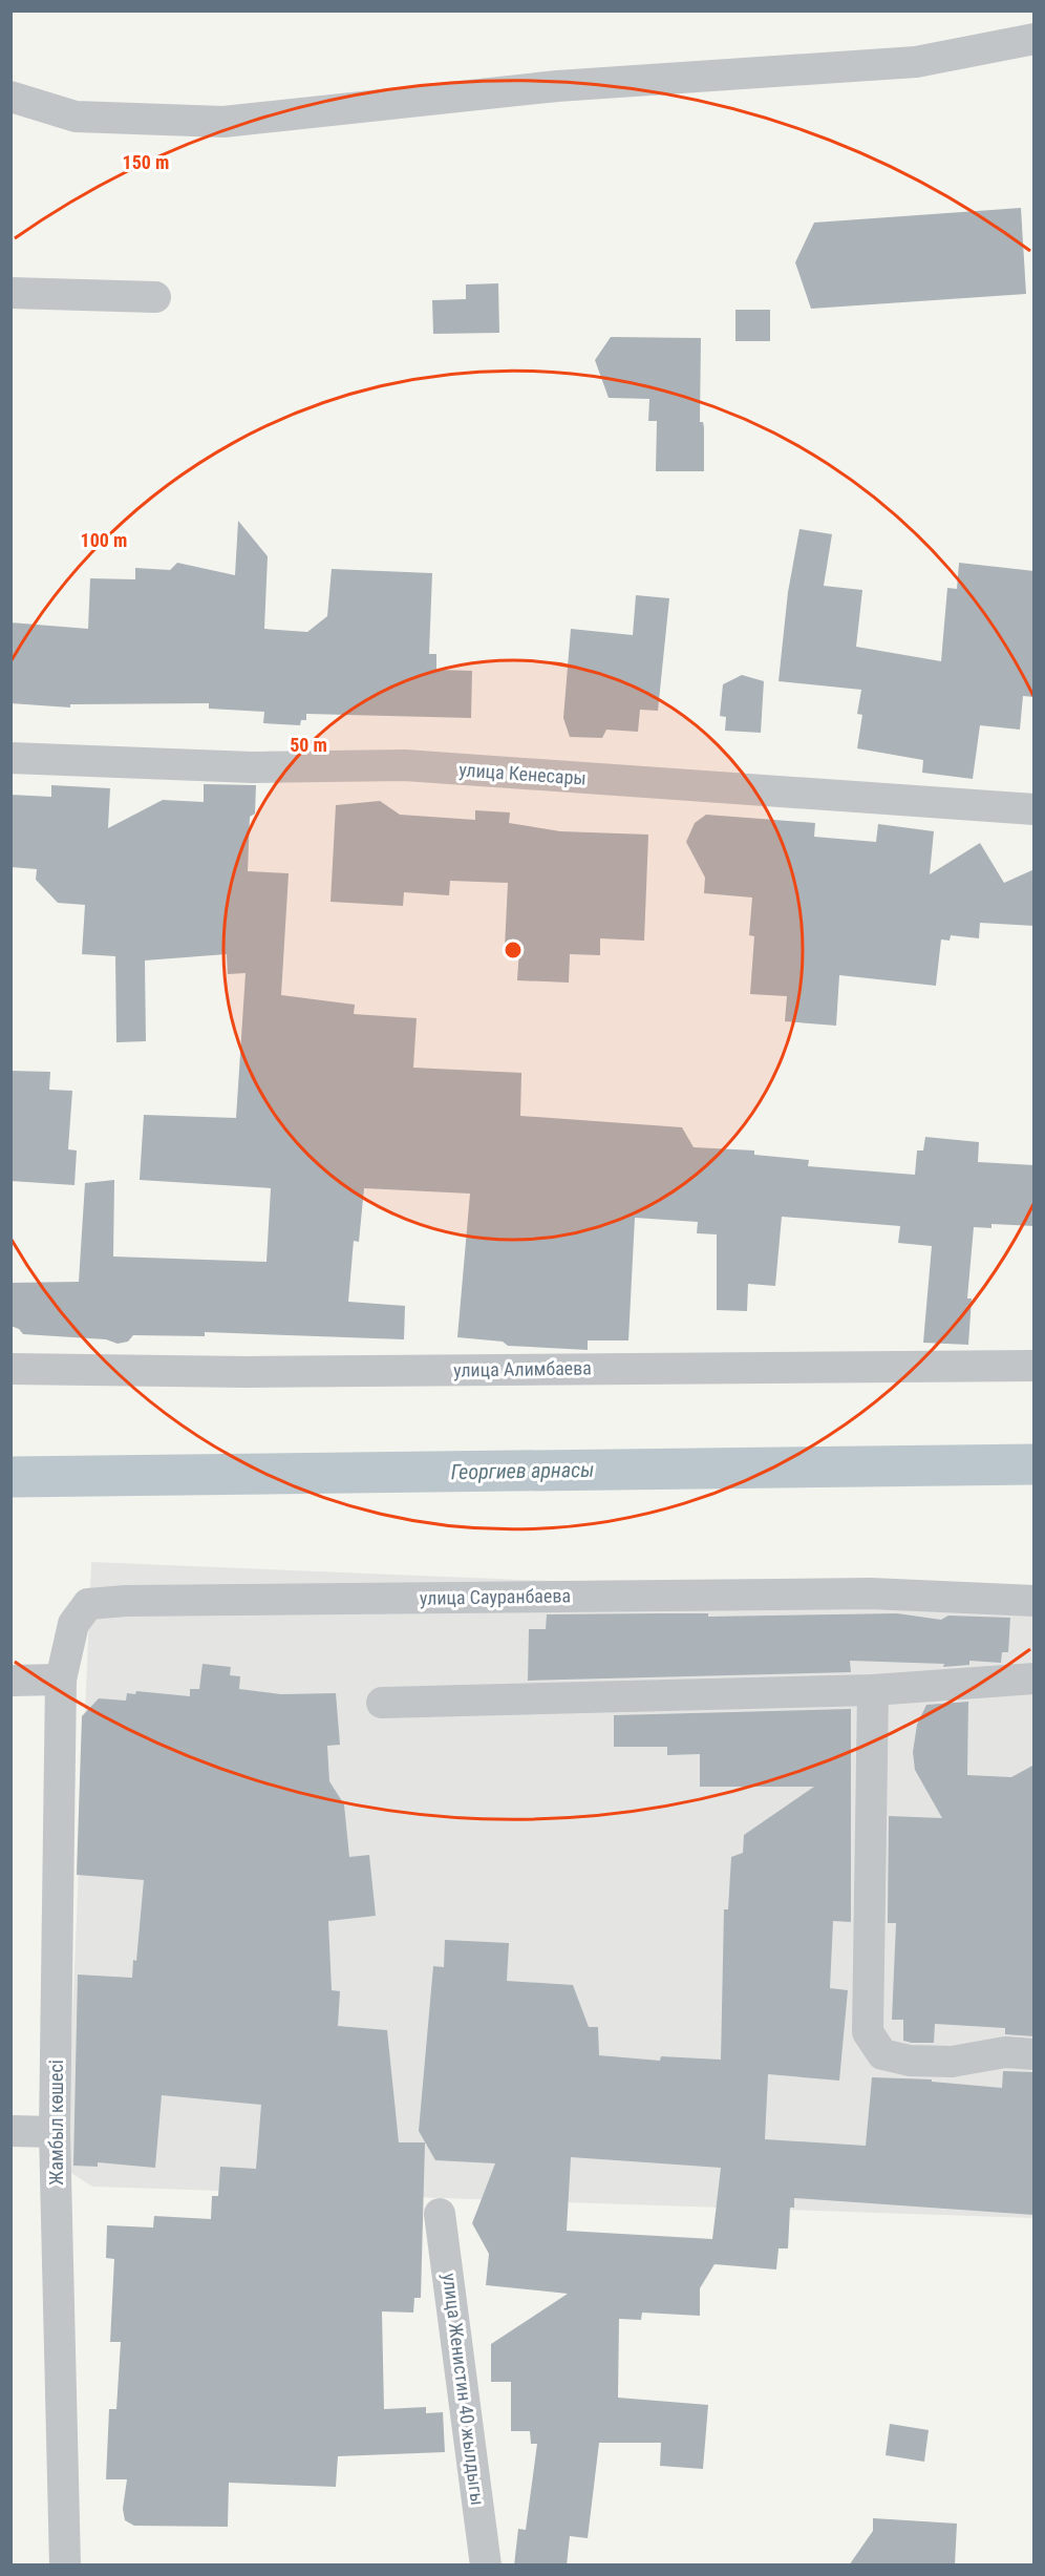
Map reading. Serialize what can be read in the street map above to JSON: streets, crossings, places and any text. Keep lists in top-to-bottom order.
{
  "streets": {
    "street": [
      "улица Кенесары",
      "улица Алимбаева",
      "улица Сауранбаева",
      "Жамбыл көшесі",
      "улица Женистин 40 жылдыгы"
    ]
  },
  "crossings": [
    ["улица Сауранбаева", "Жамбыл көшесі"]
  ],
  "water": ["Георгиев арнасы"],
  "rings": ["150 m", "100 m", "50 m"]
}
